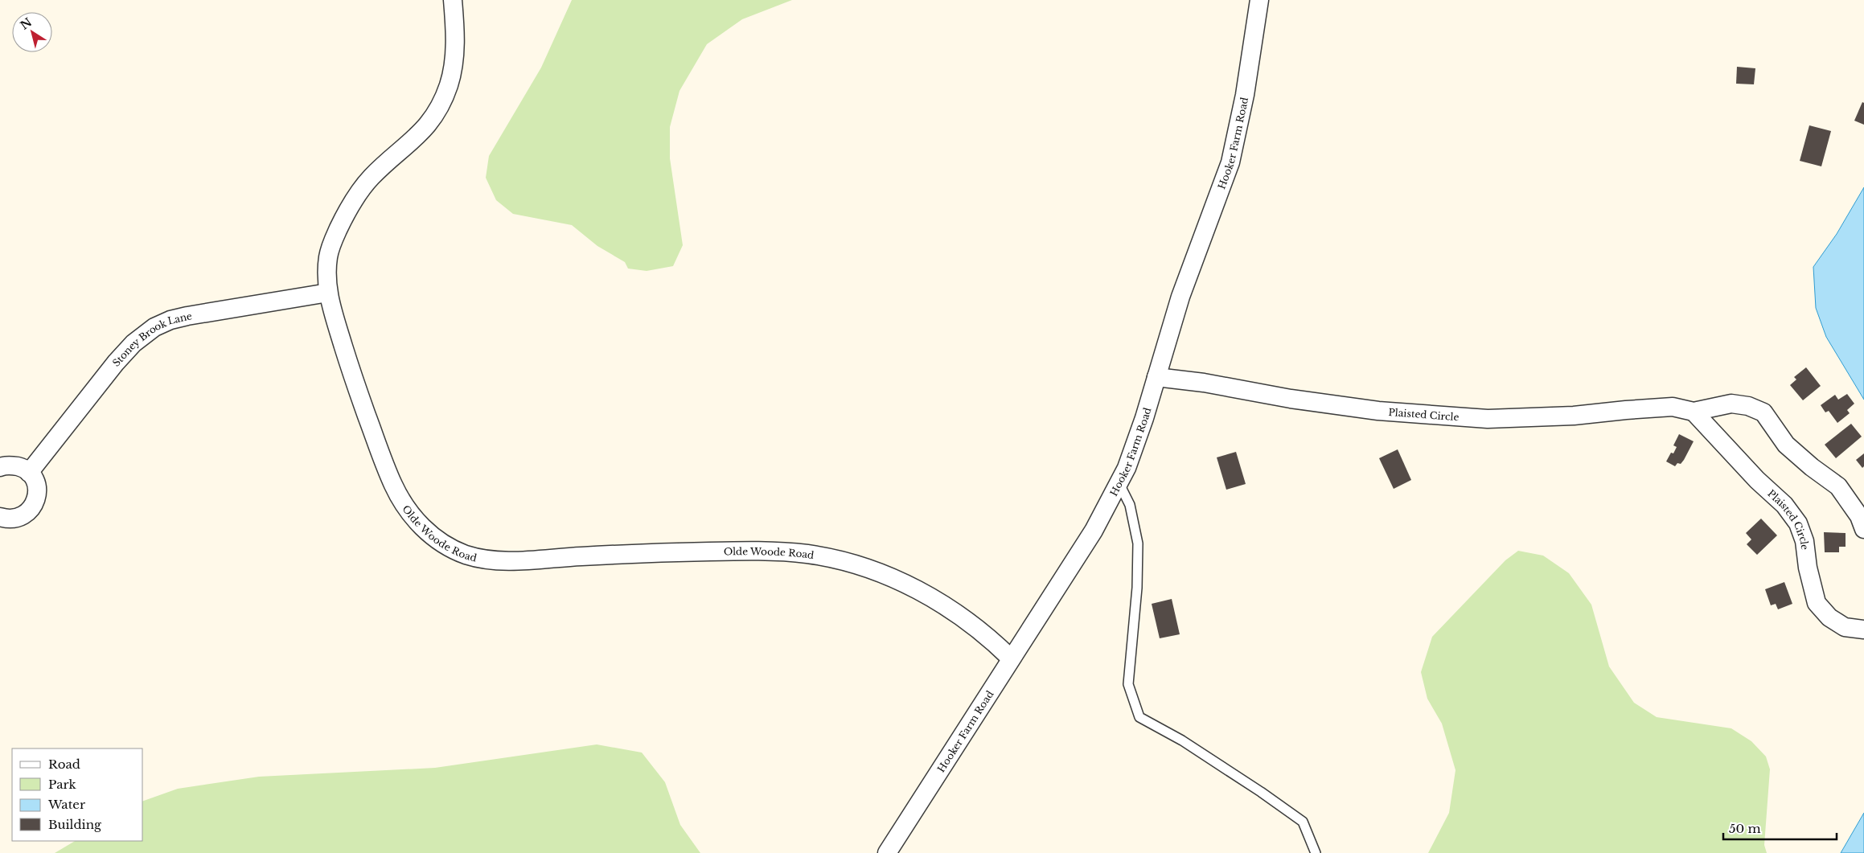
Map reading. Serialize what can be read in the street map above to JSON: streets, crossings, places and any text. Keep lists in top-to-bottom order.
{
  "streets": {
    "street": [
      "Hooker Farm Road",
      "Stoney Brook Lane",
      "Plaisted Circle",
      "Olde Woode Road"
    ]
  },
  "crossings": [
    ["Hooker Farm Road", "Plaisted Circle"],
    ["Hooker Farm Road", "Olde Woode Road"],
    ["Stoney Brook Lane", "Olde Woode Road"]
  ],
  "legend": [
    "Road",
    "Park",
    "Water",
    "Building"
  ],
  "scale_bar": "50 m",
  "north": "top left"
}
